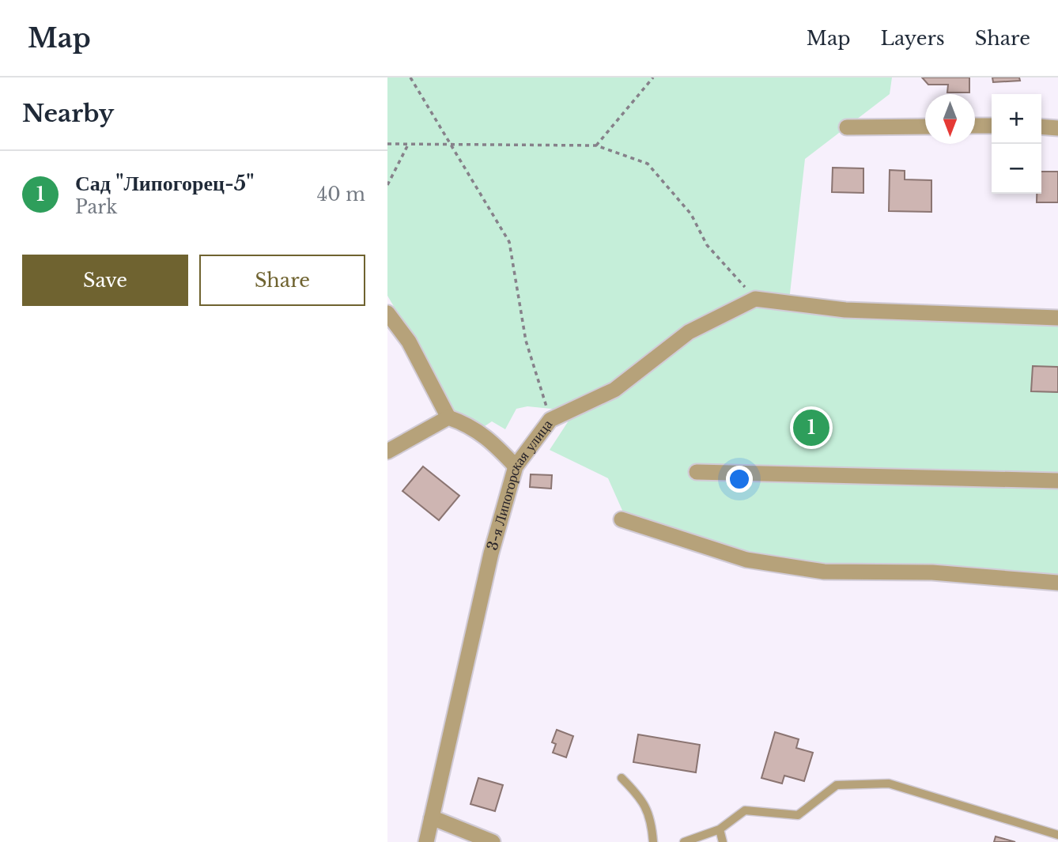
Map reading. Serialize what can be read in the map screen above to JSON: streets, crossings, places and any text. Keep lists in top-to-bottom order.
{
  "streets": {
    "street": ["3-я Липогорская улица"]
  },
  "north": "bottom",
  "page": {
    "header": "Map",
    "nav": ["Map", "Layers", "Share"],
    "heading": "Nearby",
    "map_buttons": ["+", "−"],
    "list": [
      {
        "mark": "1",
        "name": "Сад \"Липогорец-5\"",
        "note": "Park",
        "value": "40 m"
      }
    ],
    "buttons": ["Save", "Share"],
    "pins": "1"
  }
}
